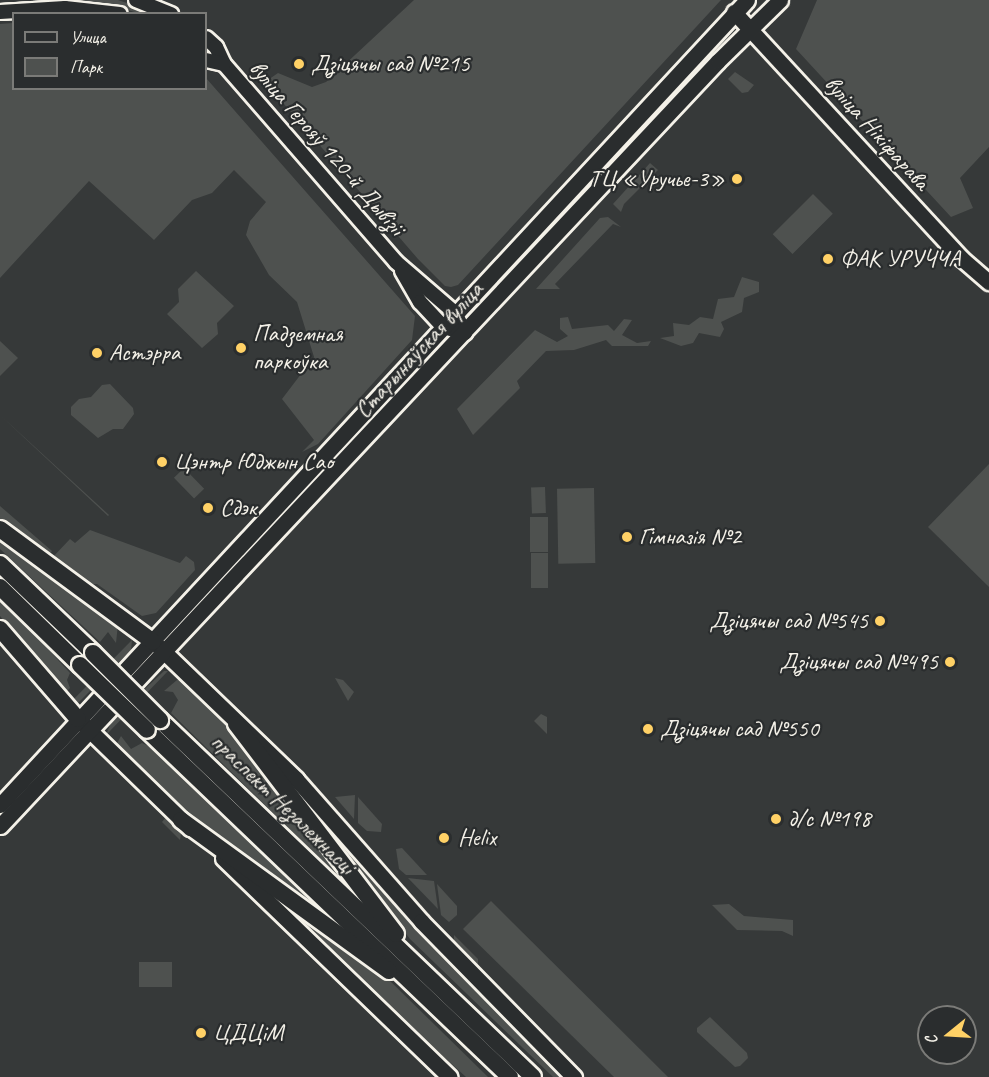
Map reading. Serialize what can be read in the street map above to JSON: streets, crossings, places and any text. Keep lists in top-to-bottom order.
{
  "streets": {
    "highway": ["праспект Незалежнасці"],
    "main road": ["вуліца Нікіфарава", "Старынаўская вуліца"],
    "street": ["вуліца Герояў 120-й Дывізіі"]
  },
  "crossings": [
    ["вуліца Нікіфарава", "Старынаўская вуліца"],
    ["вуліца Герояў 120-й Дывізіі", "Старынаўская вуліца"],
    ["Старынаўская вуліца", "праспект Незалежнасці"]
  ],
  "places": [
    "Дзіцячы сад №215",
    "ТЦ «Уручье-3»",
    "ФАК УРУЧЧА",
    "Падземная паркоўка",
    "Астэрра",
    "Цэнтр Юджын Сао",
    "Сдэк",
    "Гімназія №2",
    "Дзіцячы сад №545",
    "Дзіцячы сад №495",
    "Дзіцячы сад №550",
    "д/с №198",
    "Helix",
    "ЦДЦіМ"
  ],
  "legend": ["Улица", "Парк"],
  "north": "left"
}
